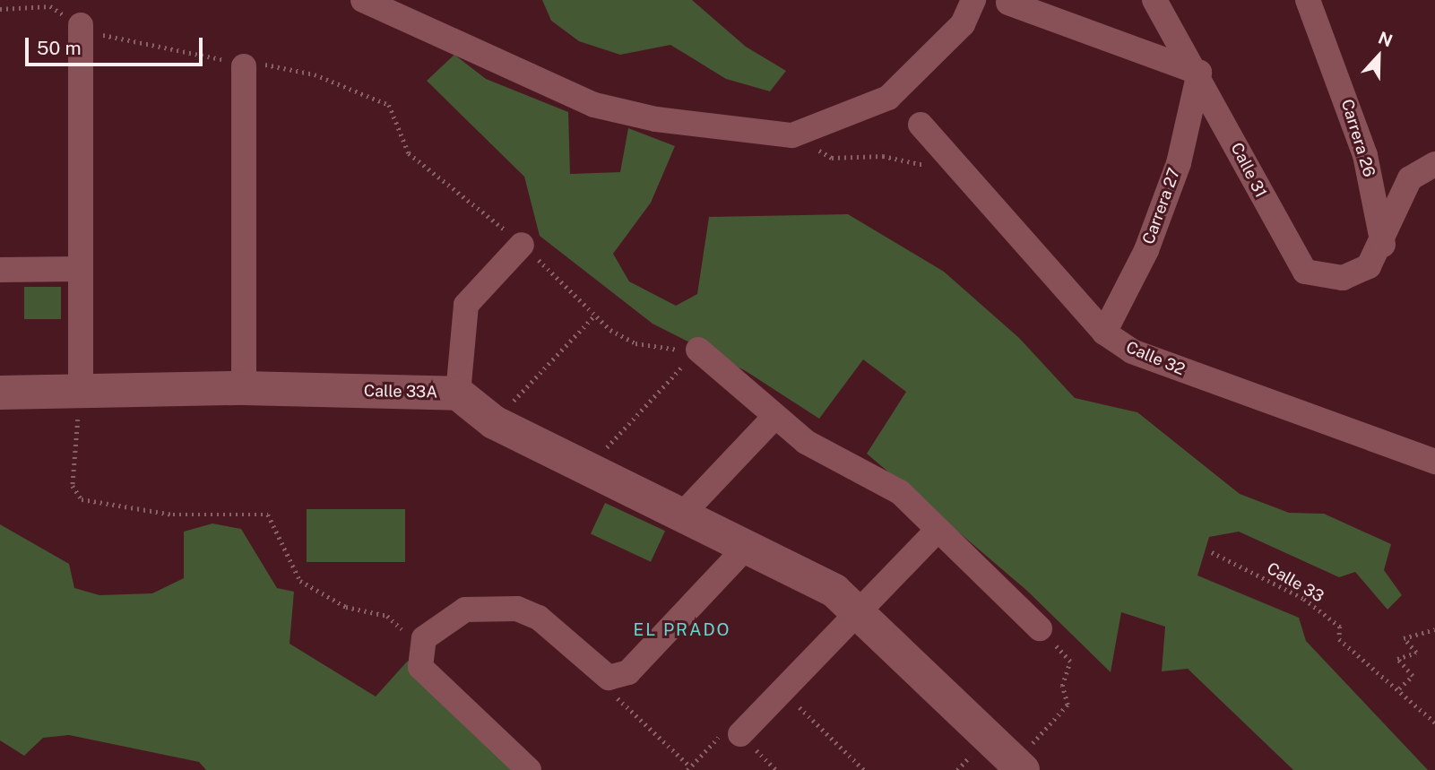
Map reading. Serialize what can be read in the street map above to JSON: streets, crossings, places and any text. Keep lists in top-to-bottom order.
{
  "streets": {
    "street": [
      "Carrera 26",
      "Calle 31",
      "Carrera 27",
      "Calle 32",
      "Calle 33A"
    ],
    "path": ["Calle 33"]
  },
  "crossings": [
    ["Carrera 26", "Calle 31"],
    ["Calle 31", "Carrera 27"],
    ["Carrera 27", "Calle 32"]
  ],
  "districts": ["EL PRADO"],
  "scale_bar": "50 m",
  "north": "top"
}
